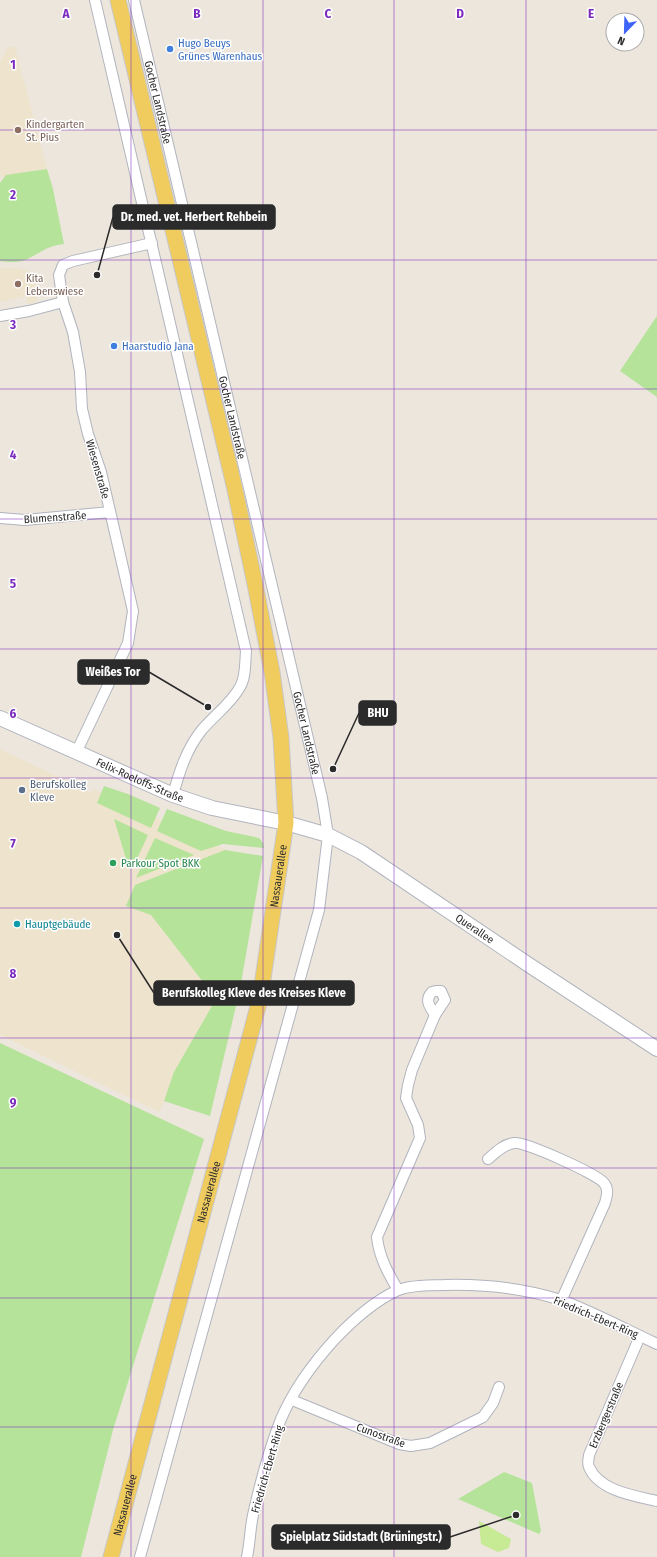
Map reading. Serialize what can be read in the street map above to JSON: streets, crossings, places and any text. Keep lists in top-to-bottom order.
{
  "streets": {
    "main road": ["Gocher Landstraße", "Nassauerallee"],
    "street": [
      "Wiesenstraße",
      "Blumenstraße",
      "Felix-Roeloffs-Straße",
      "Querallee",
      "Friedrich-Ebert-Ring",
      "Erzbergerstraße",
      "Cunostraße"
    ]
  },
  "crossings": [
    ["Gocher Landstraße", "Felix-Roeloffs-Straße"],
    ["Gocher Landstraße", "Nassauerallee"],
    ["Gocher Landstraße", "Querallee"],
    ["Wiesenstraße", "Blumenstraße"],
    ["Wiesenstraße", "Felix-Roeloffs-Straße"],
    ["Felix-Roeloffs-Straße", "Nassauerallee"],
    ["Felix-Roeloffs-Straße", "Querallee"],
    ["Nassauerallee", "Querallee"],
    ["Friedrich-Ebert-Ring", "Erzbergerstraße"],
    ["Friedrich-Ebert-Ring", "Cunostraße"]
  ],
  "places": [
    "Hugo Beuys Grünes Warenhaus",
    "Kindergarten St. Pius",
    "Dr. med. vet. Herbert Rehbein",
    "Kita Lebenswiese",
    "Haarstudio Jana",
    "Weißes Tor",
    "BHU",
    "Berufskolleg Kleve",
    "Parkour Spot BKK",
    "Hauptgebäude",
    "Berufskolleg Kleve des Kreises Kleve",
    "Spielplatz Südstadt (Brüningstr.)"
  ],
  "north": "bottom left",
  "grid": {
    "columns": [
      "A",
      "B",
      "C",
      "D",
      "E"
    ],
    "rows": [
      "1",
      "2",
      "3",
      "4",
      "5",
      "6",
      "7",
      "8",
      "9"
    ]
  }
}
